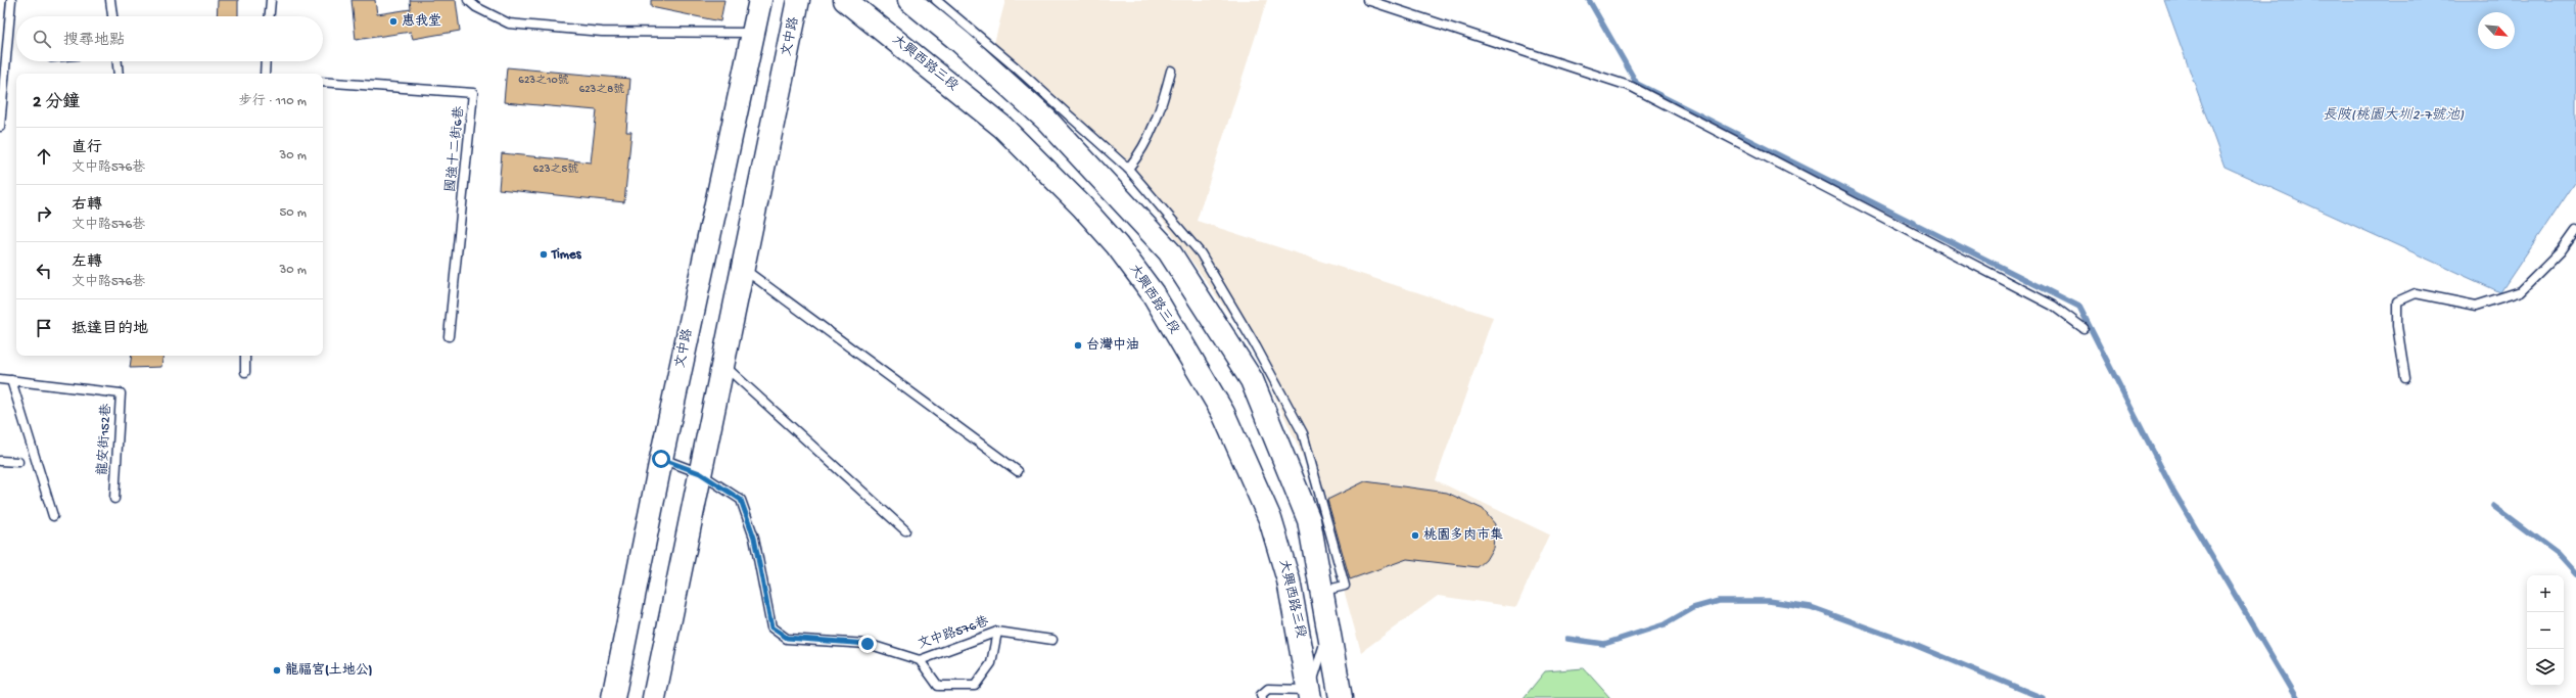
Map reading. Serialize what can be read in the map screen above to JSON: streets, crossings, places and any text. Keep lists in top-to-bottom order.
{
  "streets": {
    "street": ["文中路", "大興西路三段"],
    "lane": ["國強十二街6巷", "龍安街152巷", "文中路576巷"]
  },
  "crossings": [
    ["文中路", "文中路576巷"]
  ],
  "water": ["長陂(桃園大圳2-7號池)"],
  "places": [
    "惠我堂",
    "Times",
    "台灣中油",
    "桃園多肉市集",
    "龍福宮(土地公)"
  ],
  "house_numbers": ["623之10號", "623之8號", "623之5號"],
  "north": "bottom right",
  "page": {
    "search": "搜尋地點",
    "heading": ["2 分鐘", "步行 · 110 m"],
    "list": [
      ["直行", "文中路576巷", "30 m"],
      ["右轉", "文中路576巷", "50 m"],
      ["左轉", "文中路576巷", "30 m"],
      "抵達目的地"
    ],
    "map_buttons": ["+", "−"]
  }
}
